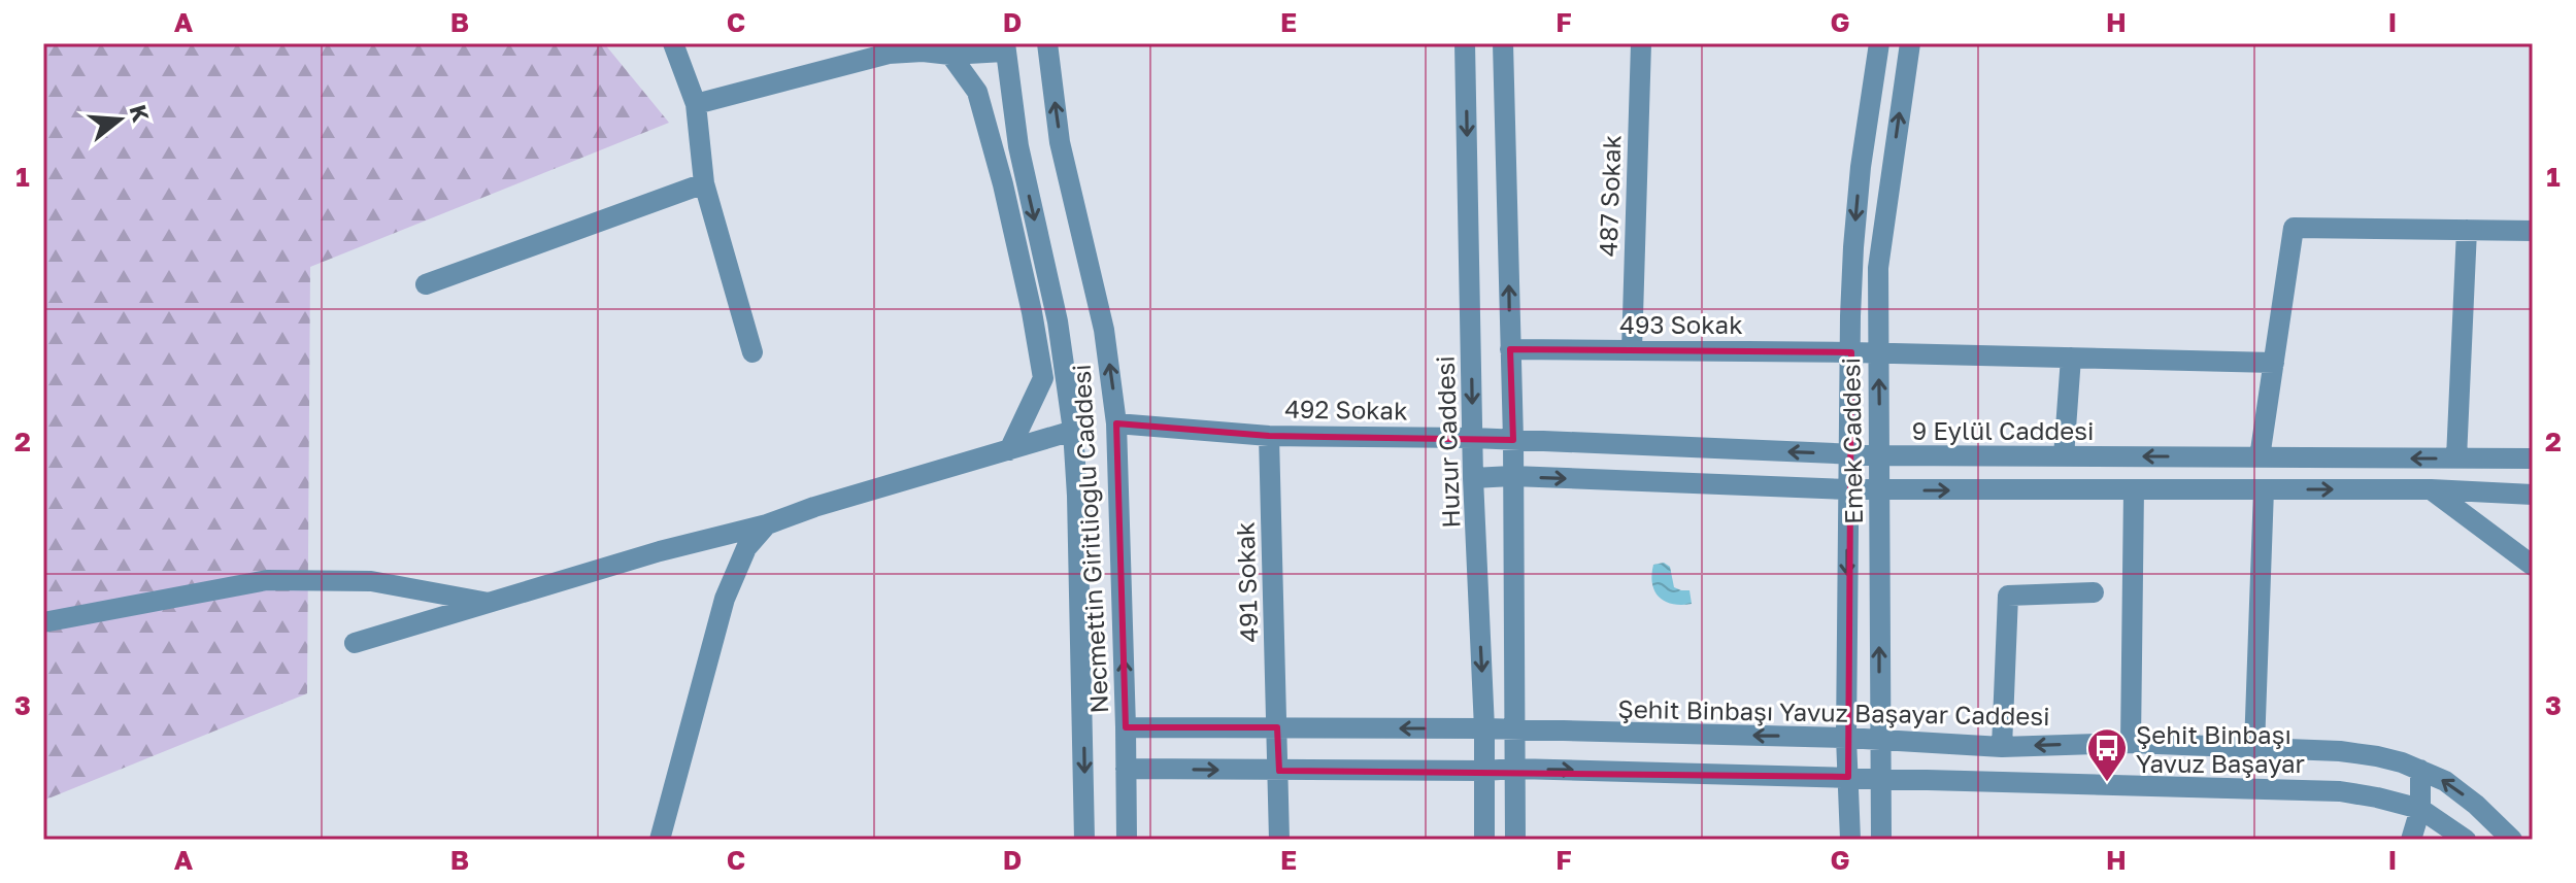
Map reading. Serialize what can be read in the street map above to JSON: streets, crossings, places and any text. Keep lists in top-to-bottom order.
{
  "streets": {
    "street": [
      "487 Sokak",
      "493 Sokak",
      "492 Sokak",
      "9 Eylül Caddesi",
      "Emek Caddesi",
      "Huzur Caddesi",
      "Necmettin Giritlioğlu Caddesi",
      "491 Sokak",
      "Şehit Binbaşı Yavuz Başayar Caddesi"
    ]
  },
  "crossings": [
    ["487 Sokak", "493 Sokak"],
    ["493 Sokak", "Emek Caddesi"],
    ["492 Sokak", "9 Eylül Caddesi"],
    ["492 Sokak", "Huzur Caddesi"],
    ["492 Sokak", "Necmettin Giritlioğlu Caddesi"],
    ["492 Sokak", "491 Sokak"],
    ["9 Eylül Caddesi", "Emek Caddesi"],
    ["9 Eylül Caddesi", "Huzur Caddesi"],
    ["Emek Caddesi", "Şehit Binbaşı Yavuz Başayar Caddesi"],
    ["Huzur Caddesi", "Şehit Binbaşı Yavuz Başayar Caddesi"],
    ["Necmettin Giritlioğlu Caddesi", "Şehit Binbaşı Yavuz Başayar Caddesi"],
    ["491 Sokak", "Şehit Binbaşı Yavuz Başayar Caddesi"]
  ],
  "places": {
    "bus stop": ["Şehit Binbaşı Yavuz Başayar"]
  },
  "north": "right",
  "grid": {
    "columns": [
      "A",
      "B",
      "C",
      "D",
      "E",
      "F",
      "G",
      "H",
      "I"
    ],
    "rows": ["1", "2", "3"]
  }
}
